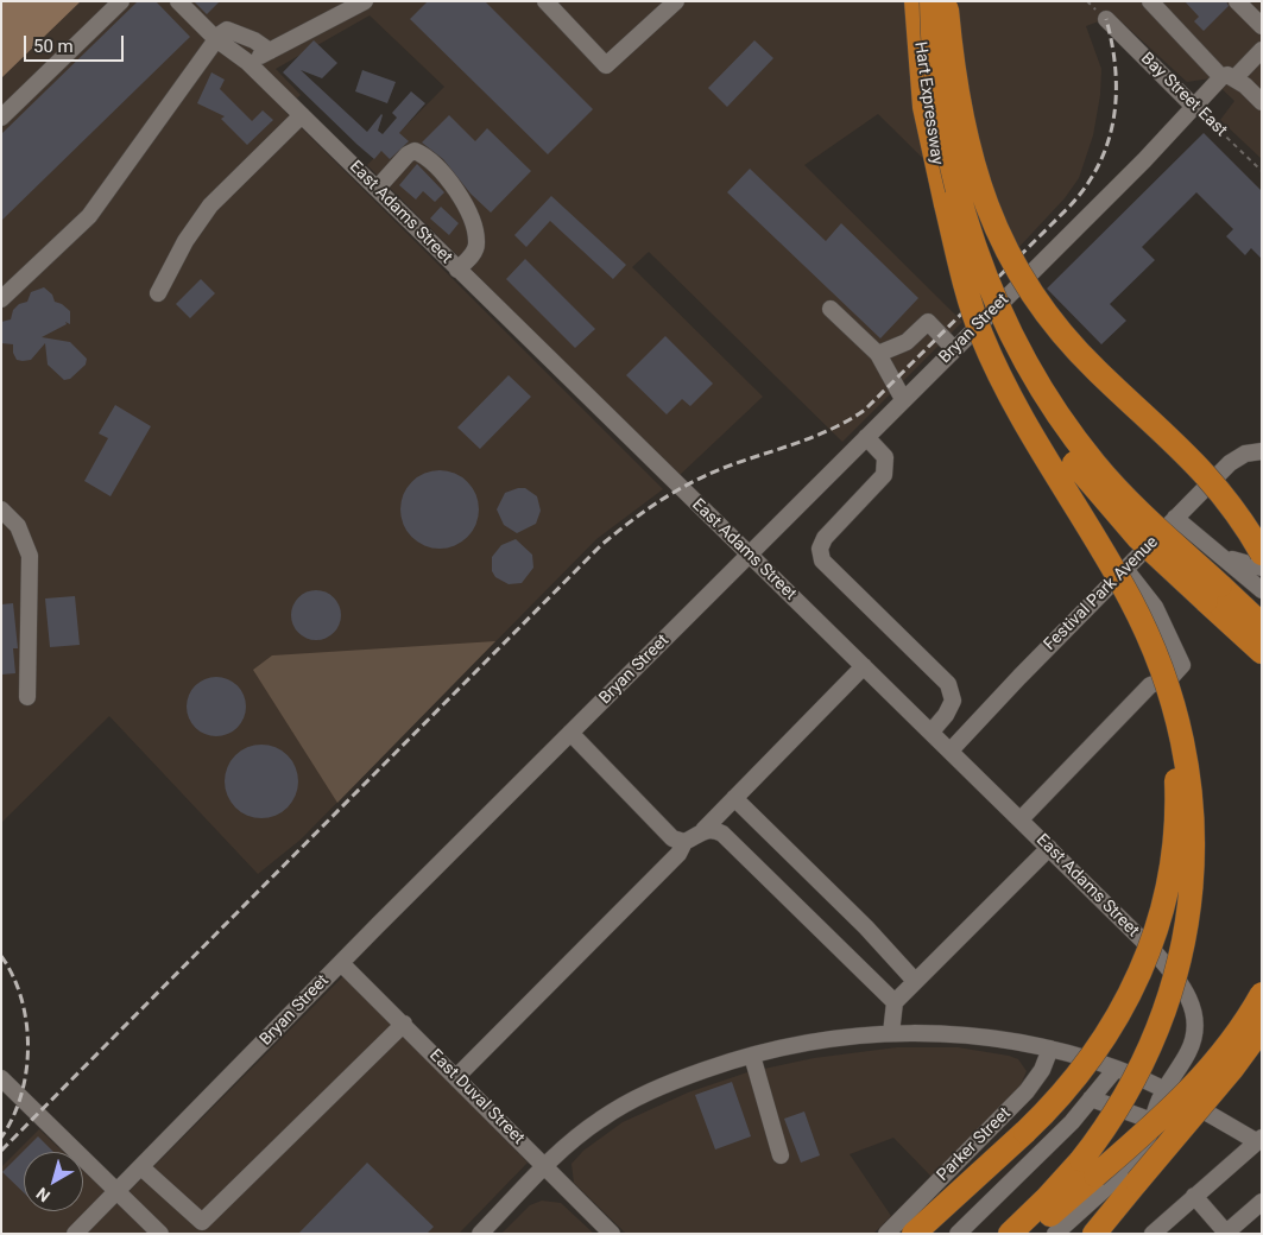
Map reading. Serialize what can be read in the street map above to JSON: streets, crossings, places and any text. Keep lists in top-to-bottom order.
{
  "streets": {
    "highway": ["Hart Expressway"],
    "street": [
      "Bay Street East",
      "East Adams Street",
      "Bryan Street",
      "Festival Park Avenue",
      "East Duval Street",
      "Parker Street"
    ]
  },
  "crossings": [
    ["Bay Street East", "Bryan Street"],
    ["East Adams Street", "Bryan Street"],
    ["East Adams Street", "Festival Park Avenue"],
    ["Bryan Street", "East Duval Street"]
  ],
  "scale_bar": "50 m",
  "north": "bottom left"
}
